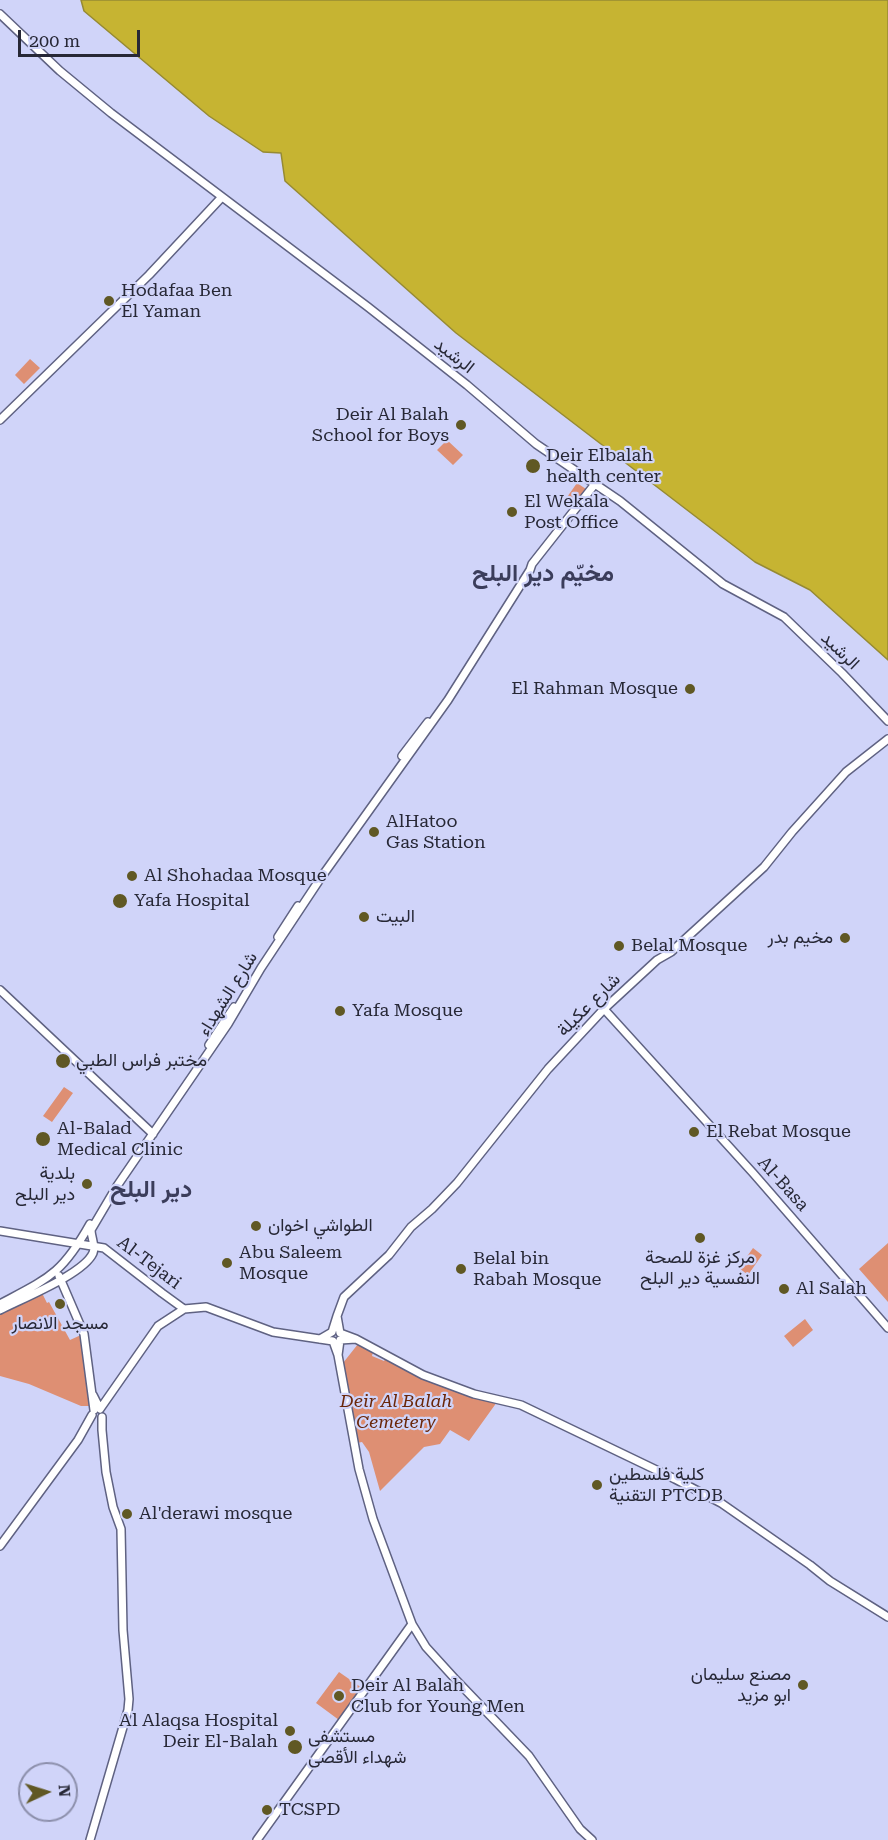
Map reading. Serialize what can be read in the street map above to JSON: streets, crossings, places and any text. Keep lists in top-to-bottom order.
{
  "streets": {
    "street": [
      "الرشيد",
      "شارع الشهداء",
      "شارع عكيلة",
      "Al-Basa",
      "Al-Tejari"
    ]
  },
  "crossings": [
    ["الرشيد", "شارع الشهداء"],
    ["شارع الشهداء", "Al-Tejari"],
    ["شارع عكيلة", "Al-Basa"]
  ],
  "districts": ["مخيّم دير البلح", "دير البلح"],
  "parks": ["Deir Al Balah Cemetery"],
  "places": [
    "Hodafaa Ben El Yaman",
    "Deir Al Balah School for Boys",
    "Deir Elbalah health center",
    "El Wekala Post Office",
    "El Rahman Mosque",
    "AlHatoo Gas Station",
    "Al Shohadaa Mosque",
    "Yafa Hospital",
    "البيت",
    "مخيم بدر",
    "Belal Mosque",
    "Yafa Mosque",
    "مختبر فراس الطبي",
    "El Rebat Mosque",
    "Al-Balad Medical Clinic",
    "بلدية دير البلح",
    "الطواشي اخوان",
    "مركز غزة للصحة النفسية دير البلح",
    "Abu Saleem Mosque",
    "Belal bin Rabah Mosque",
    "Al Salah",
    "مسجد الانصار",
    "كلية فلسطين التقنية PTCDB",
    "Al'derawi mosque",
    "مصنع سليمان ابو مزيد",
    "Deir Al Balah Club for Young Men",
    "Al Alaqsa Hospital Deir El-Balah",
    "مستشفى شهداء الأقصى",
    "TCSPD"
  ],
  "scale_bar": "200 m",
  "north": "right"
}
